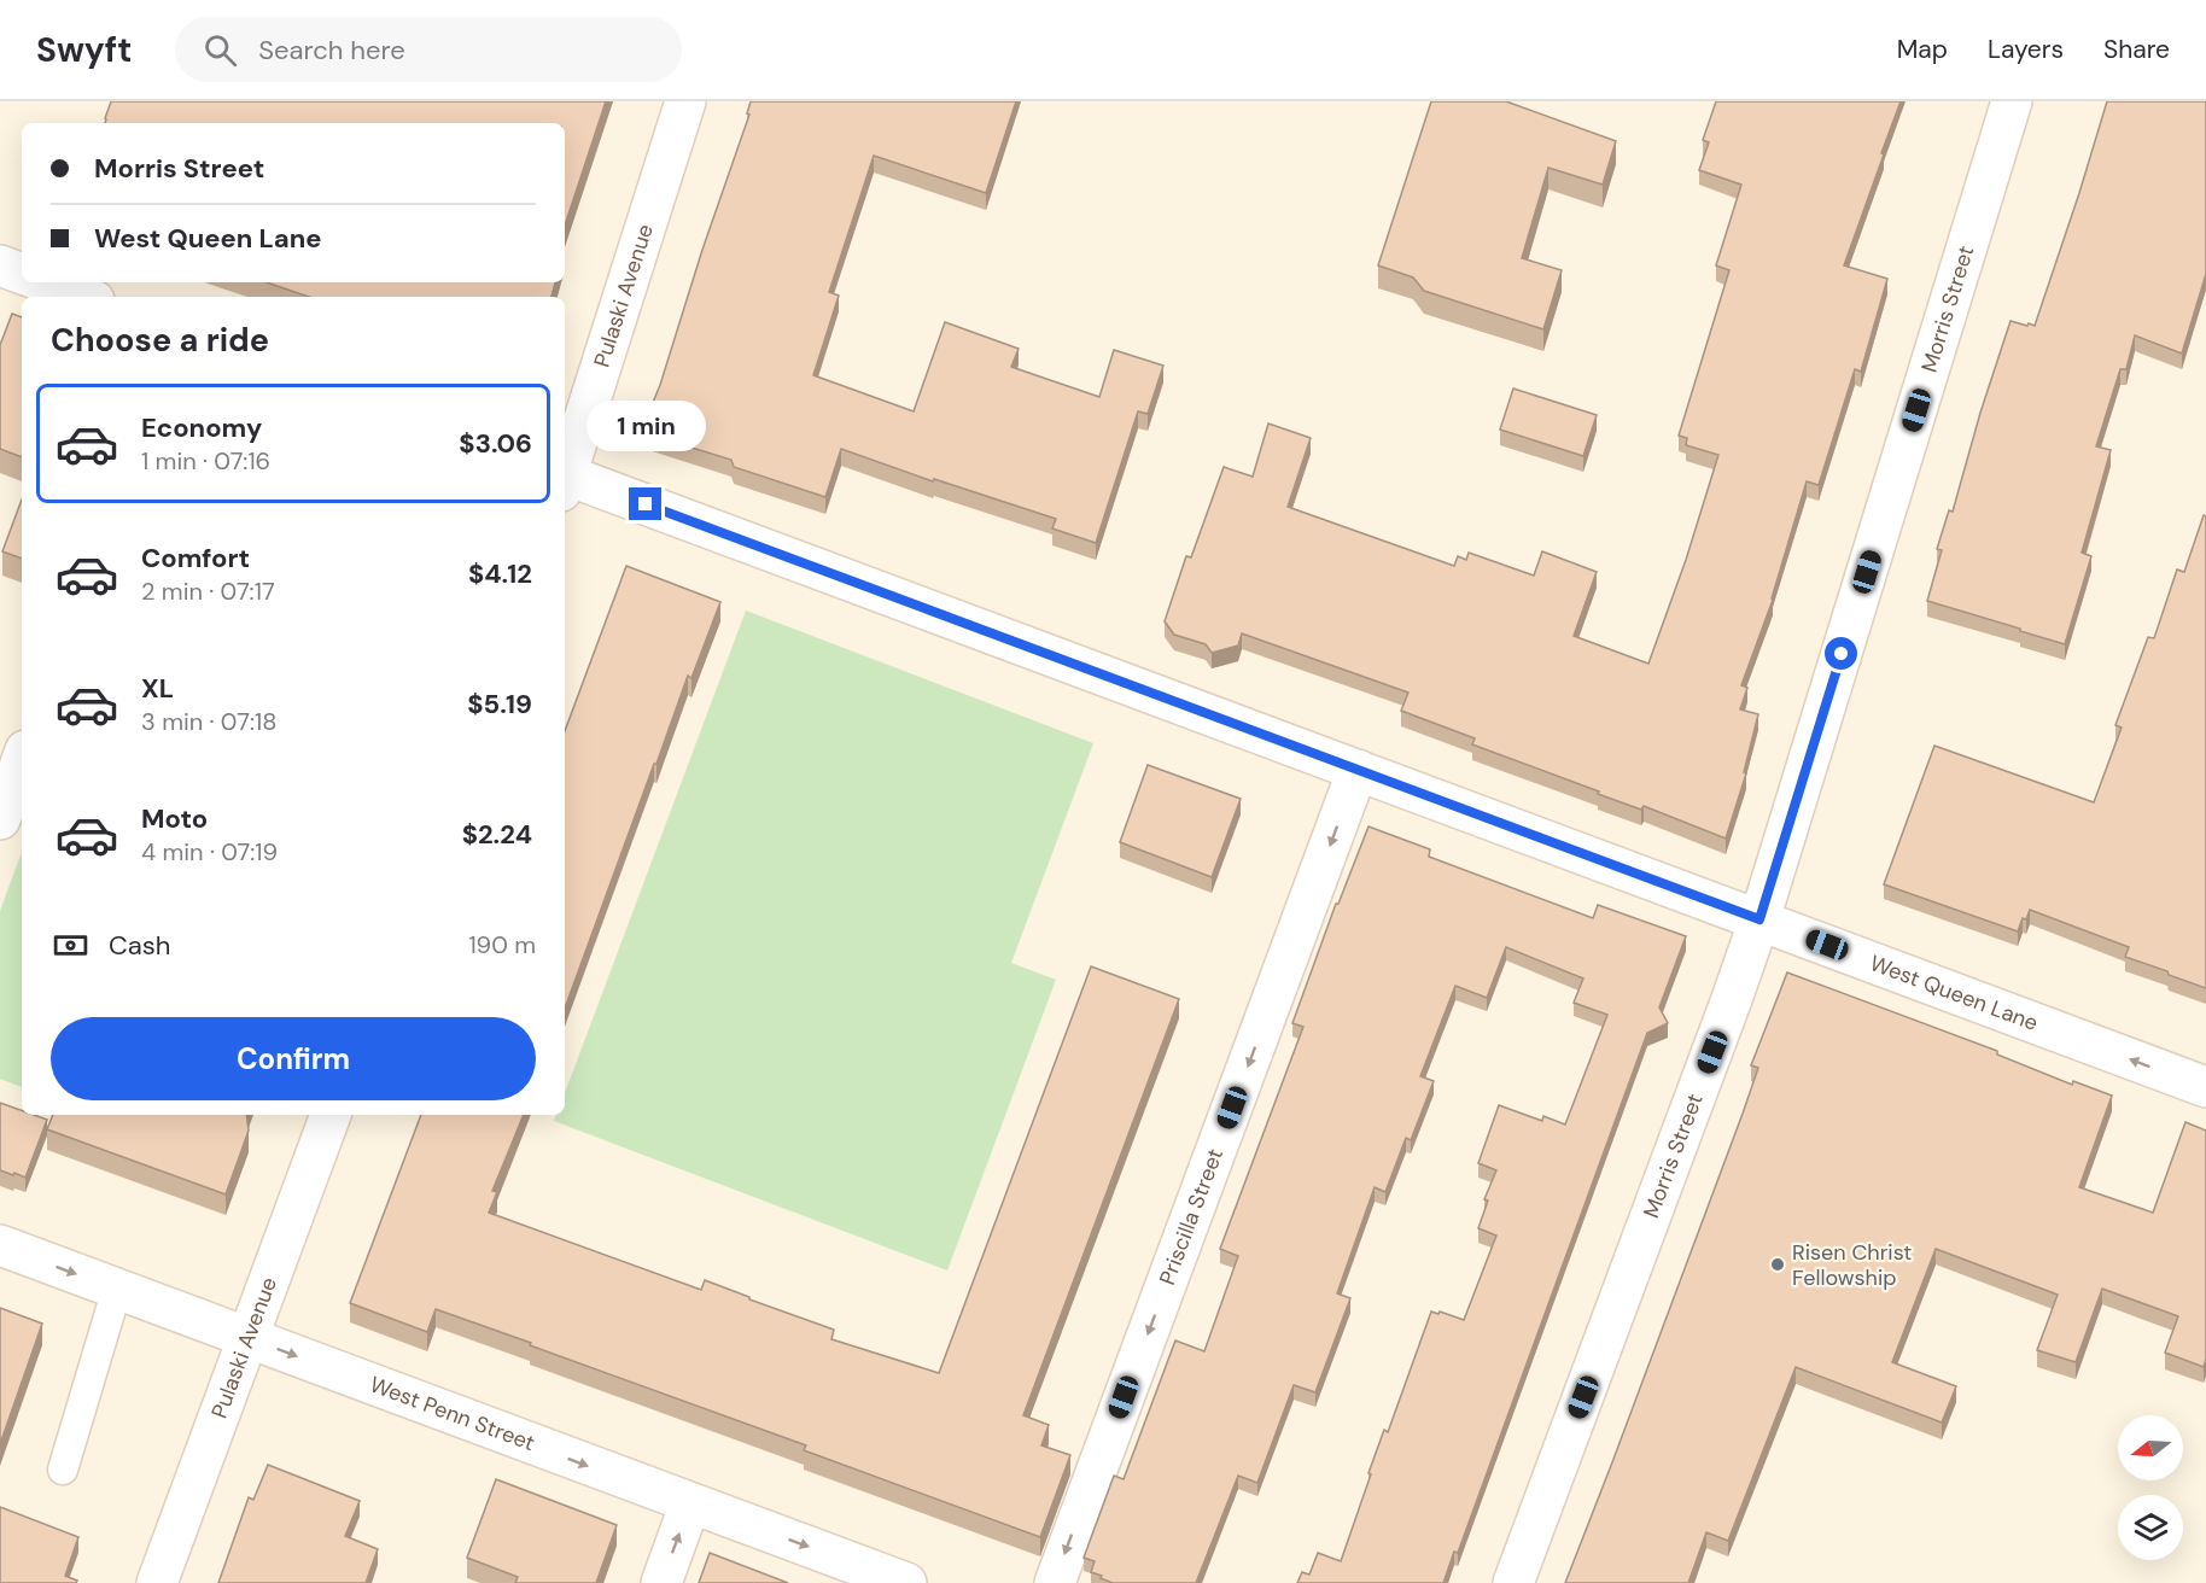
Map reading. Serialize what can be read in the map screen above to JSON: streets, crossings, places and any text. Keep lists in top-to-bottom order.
{
  "streets": {
    "street": [
      "Pulaski Avenue",
      "Morris Street",
      "West Queen Lane",
      "Priscilla Street",
      "West Penn Street"
    ]
  },
  "crossings": [
    ["Pulaski Avenue", "West Penn Street"],
    ["Morris Street", "West Queen Lane"],
    ["West Queen Lane", "Priscilla Street"]
  ],
  "one_way": ["Priscilla Street", "West Penn Street"],
  "places": ["Risen Christ Fellowship"],
  "north": "left",
  "page": {
    "header": "Swyft",
    "search": "Search here",
    "nav": ["Map", "Layers", "Share"],
    "banner": ["Morris Street", "West Queen Lane"],
    "heading": "Choose a ride",
    "list": [
      {
        "name": "Economy",
        "note": "1 min · 07:16",
        "value": "$3.06"
      },
      {
        "name": "Comfort",
        "note": "2 min · 07:17",
        "value": "$4.12"
      },
      {
        "name": "XL",
        "note": "3 min · 07:18",
        "value": "$5.19"
      },
      {
        "name": "Moto",
        "note": "4 min · 07:19",
        "value": "$2.24"
      }
    ],
    "bubble": "1 min",
    "pay": ["Cash", "190 m"],
    "buttons": "Confirm"
  }
}
